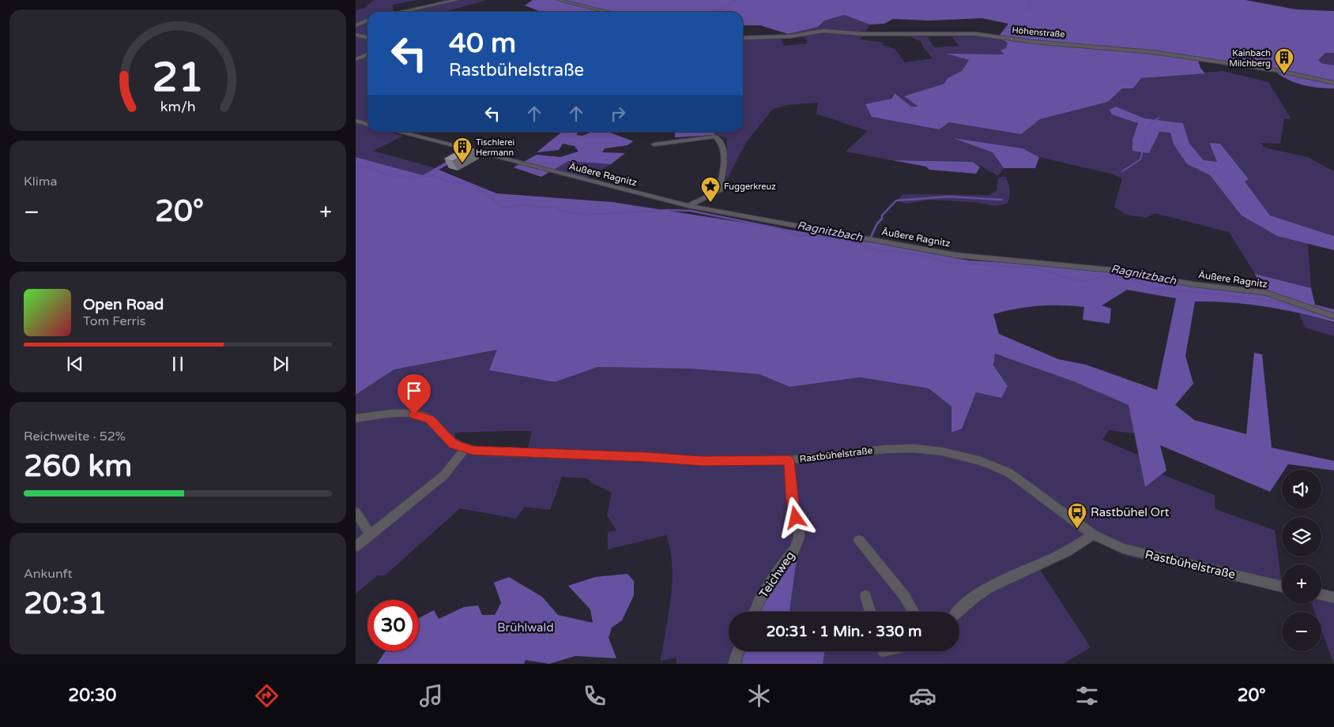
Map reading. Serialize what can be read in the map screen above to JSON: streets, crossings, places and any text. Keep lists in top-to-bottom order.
{
  "streets": {
    "street": [
      "Höhenstraße",
      "Äußere Ragnitz",
      "Rastbühelstraße",
      "Teichweg"
    ]
  },
  "crossings": [
    ["Rastbühelstraße", "Teichweg"]
  ],
  "water": ["Ragnitzbach"],
  "parks": ["Brühlwald"],
  "places": {
    "building": ["Kainbach Milchberg", "Tischlerei Hermann"],
    "place": ["Fuggerkreuz"],
    "bus stop": ["Rastbühel Ort"]
  },
  "page": {
    "turn": ["40 m", "Rastbühelstraße"],
    "tile": [
      "Klima",
      ["Reichweite · 52%", "260 km"],
      ["Ankunft", "20:31"]
    ],
    "heat": ["−", "20°", "+"],
    "song": ["Open Road", "Tom Ferris"],
    "map_buttons": ["+", "−"],
    "limit": "30",
    "trip": "20:31 · 1 Min. · 330 m",
    "tabs": ["20:30", "20°"],
    "gauge": ["21", "km/h"]
  }
}
